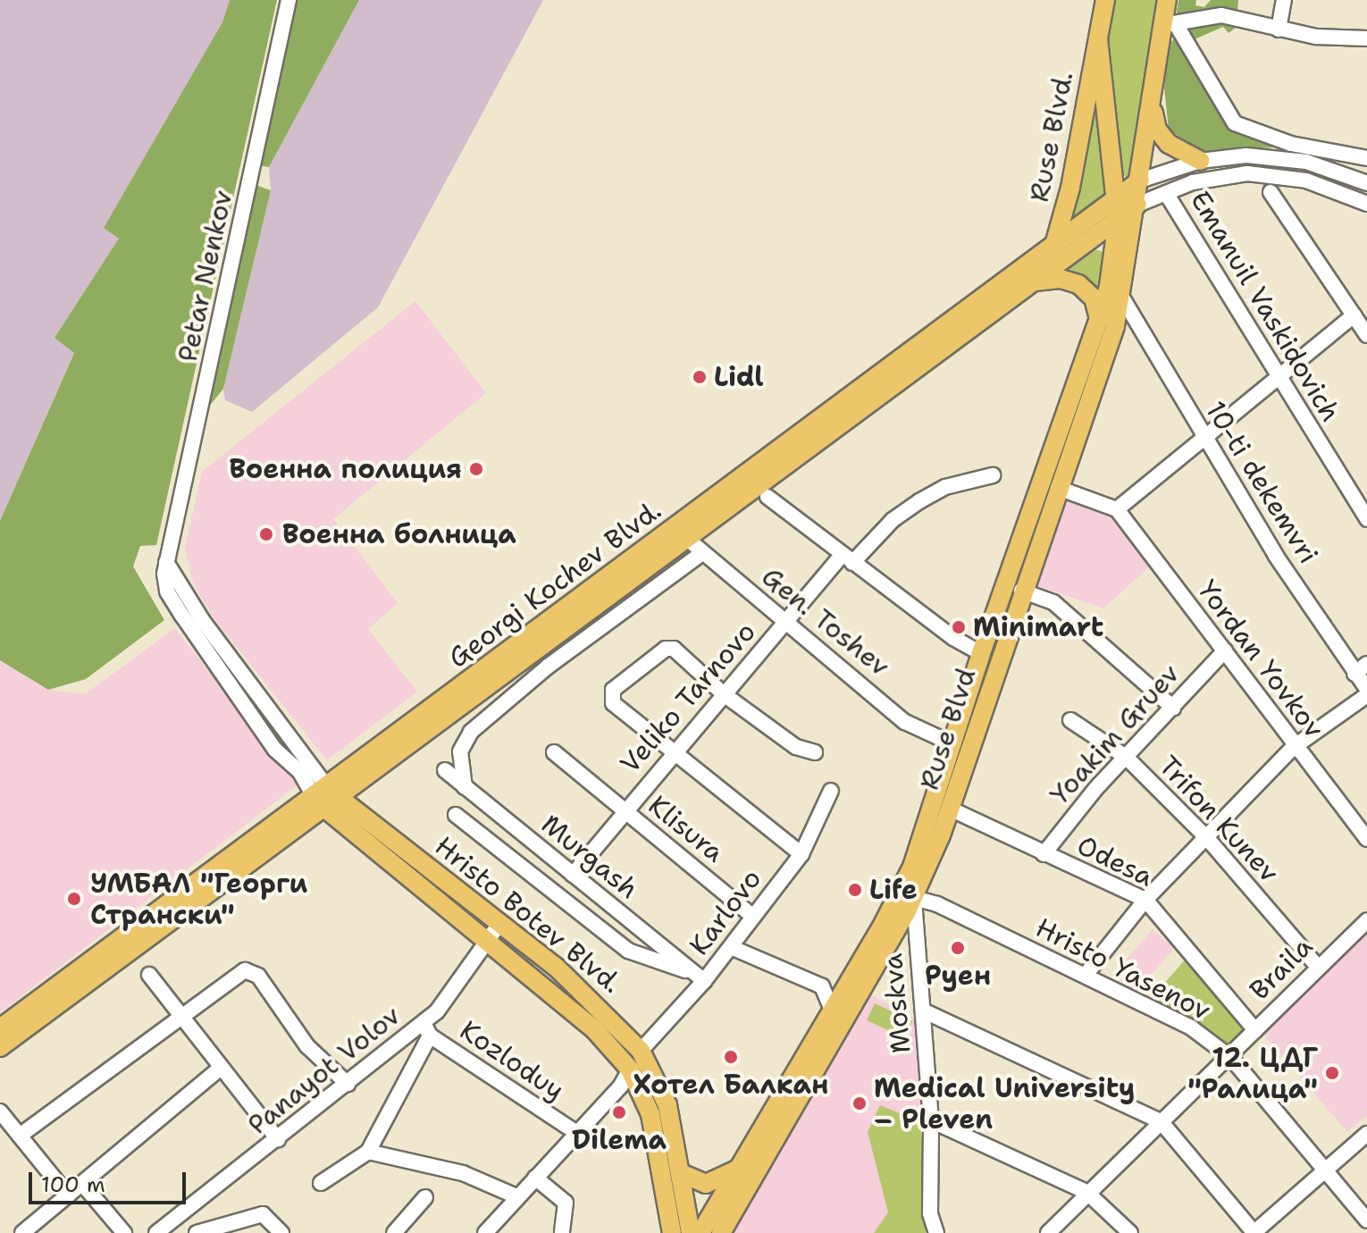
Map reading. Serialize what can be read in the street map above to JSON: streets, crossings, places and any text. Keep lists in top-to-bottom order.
{
  "streets": {
    "main road": [
      "Ruse Blvd.",
      "Georgi Kochev Blvd.",
      "Ruse Blvd",
      "Hristo Botev Blvd."
    ],
    "street": [
      "Petar Nenkov",
      "Emanuil Vaskidovich",
      "10-ti dekemvri",
      "Gen. Toshev",
      "Yordan Yovkov",
      "Veliko Tarnovo",
      "Yoakim Gruev",
      "Trifon Kunev",
      "Klisura",
      "Murgash",
      "Odesa",
      "Karlovo",
      "Braila",
      "Hristo Yasenov",
      "Moskva",
      "Kozloduy",
      "Panayot Volov"
    ]
  },
  "crossings": [
    ["Ruse Blvd.", "Georgi Kochev Blvd."],
    ["Ruse Blvd.", "Ruse Blvd"],
    ["Petar Nenkov", "Georgi Kochev Blvd."],
    ["Petar Nenkov", "Hristo Botev Blvd."],
    ["10-ti dekemvri", "Ruse Blvd"],
    ["Georgi Kochev Blvd.", "Gen. Toshev"],
    ["Georgi Kochev Blvd.", "Ruse Blvd"],
    ["Georgi Kochev Blvd.", "Hristo Botev Blvd."],
    ["Gen. Toshev", "Veliko Tarnovo"],
    ["Gen. Toshev", "Ruse Blvd"],
    ["Yordan Yovkov", "Yoakim Gruev"],
    ["Veliko Tarnovo", "Klisura"],
    ["Veliko Tarnovo", "Murgash"],
    ["Ruse Blvd", "Odesa"],
    ["Ruse Blvd", "Hristo Yasenov"],
    ["Ruse Blvd", "Moskva"],
    ["Yoakim Gruev", "Trifon Kunev"],
    ["Yoakim Gruev", "Odesa"],
    ["Trifon Kunev", "Braila"],
    ["Klisura", "Karlovo"],
    ["Murgash", "Karlovo"],
    ["Odesa", "Braila"],
    ["Karlovo", "Hristo Botev Blvd."],
    ["Hristo Botev Blvd.", "Panayot Volov"],
    ["Braila", "Hristo Yasenov"],
    ["Hristo Yasenov", "Moskva"],
    ["Kozloduy", "Panayot Volov"]
  ],
  "places": [
    "Lidl",
    "Военна полиция",
    "Военна болница",
    "Minimart",
    "Life",
    "УМБАЛ \"Георги Странски\"",
    "Руен",
    "Хотел Балкан",
    "12. ЦДГ \"Ралица\"",
    "Medical University – Pleven",
    "Dilema"
  ],
  "scale_bar": "100 m"
}
